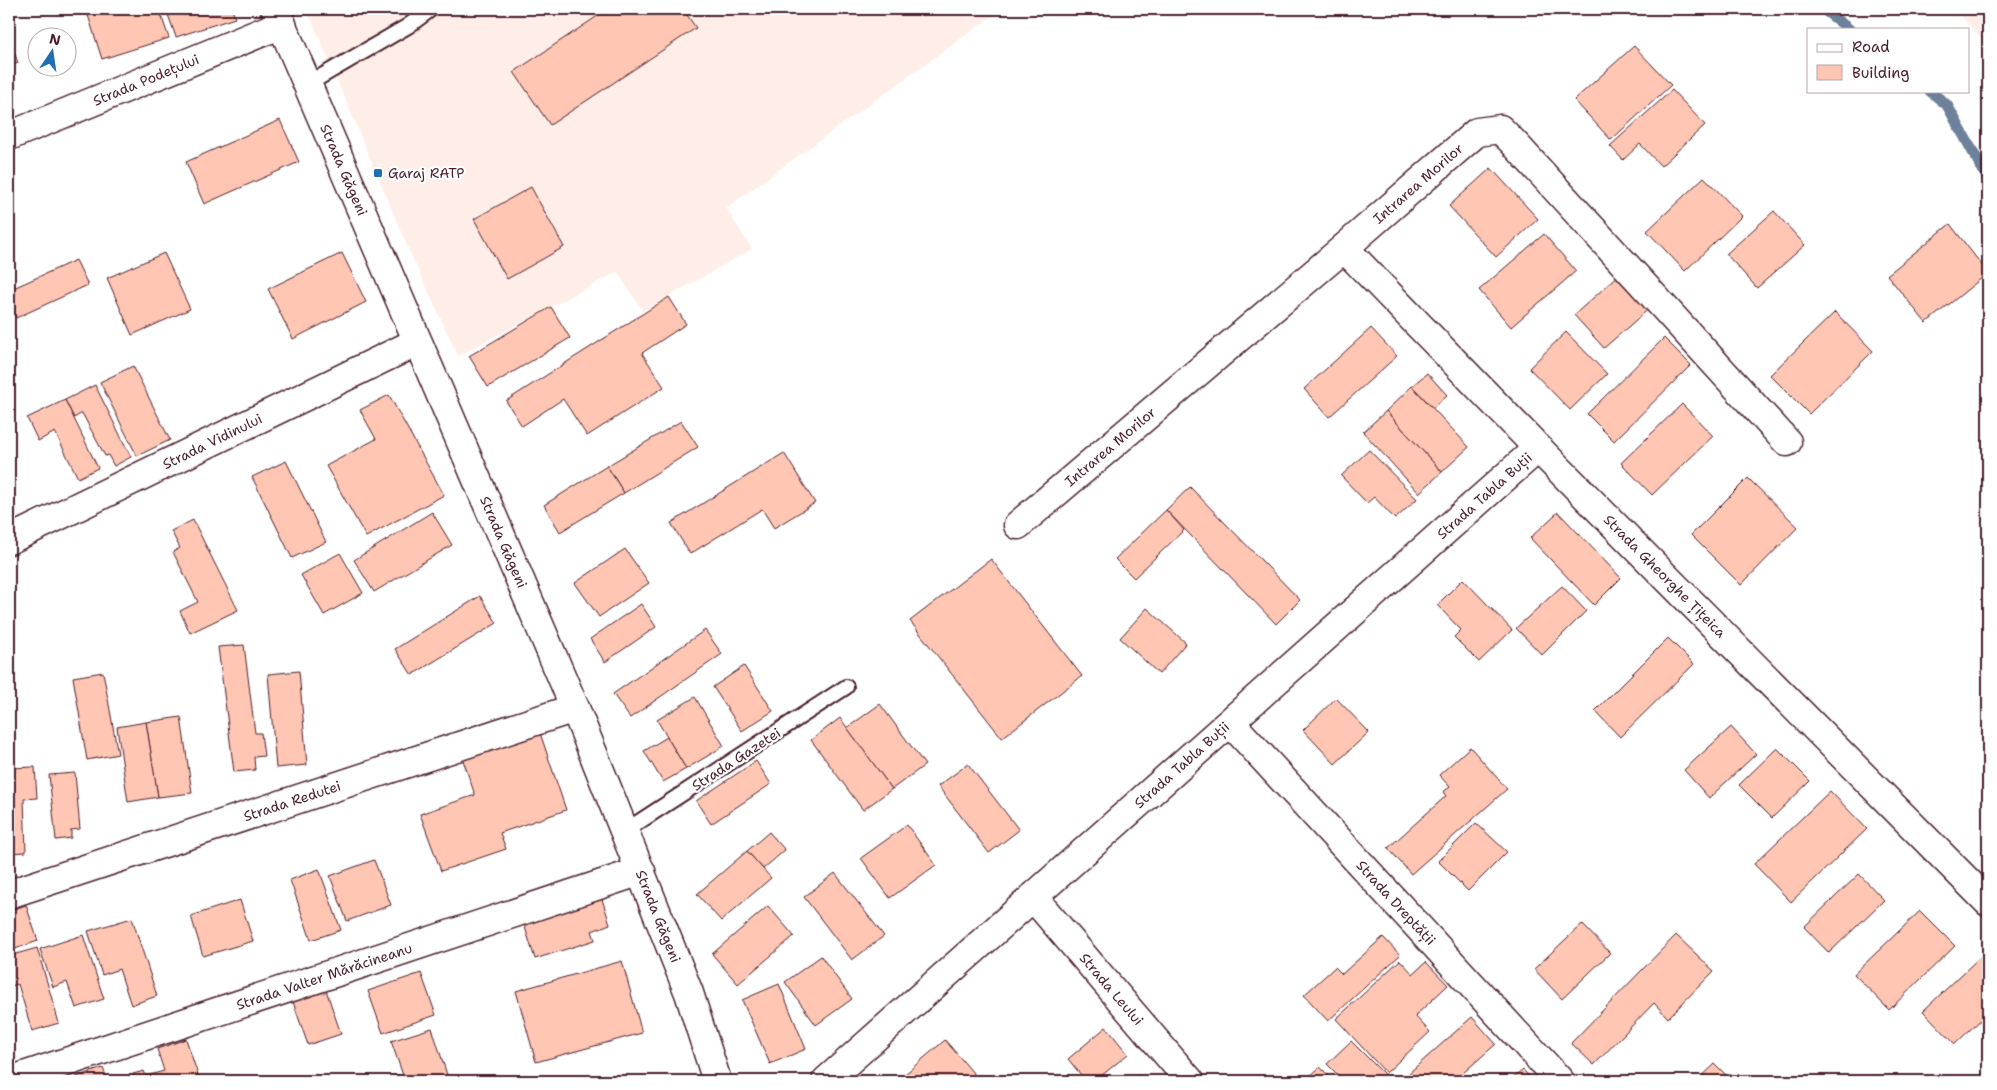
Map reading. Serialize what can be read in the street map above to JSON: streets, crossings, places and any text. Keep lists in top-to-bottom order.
{
  "streets": {
    "street": [
      "Strada Podețului",
      "Strada Găgeni",
      "Intrarea Morilor",
      "Strada Vidinului",
      "Strada Tabla Buții",
      "Strada Gheorghe Țițeica",
      "Strada Redutei",
      "Strada Dreptății",
      "Strada Valter Mărăcineanu",
      "Strada Leului"
    ],
    "lane": ["Strada Gazetei"]
  },
  "crossings": [
    ["Strada Podețului", "Strada Găgeni"],
    ["Strada Găgeni", "Strada Vidinului"],
    ["Strada Găgeni", "Strada Gazetei"],
    ["Strada Găgeni", "Strada Redutei"],
    ["Strada Găgeni", "Strada Valter Mărăcineanu"],
    ["Intrarea Morilor", "Strada Gheorghe Țițeica"],
    ["Strada Tabla Buții", "Strada Gheorghe Țițeica"],
    ["Strada Tabla Buții", "Strada Dreptății"],
    ["Strada Tabla Buții", "Strada Leului"]
  ],
  "places": {
    "transit": ["Garaj RATP"]
  },
  "legend": ["Road", "Building"],
  "north": "top"
}
